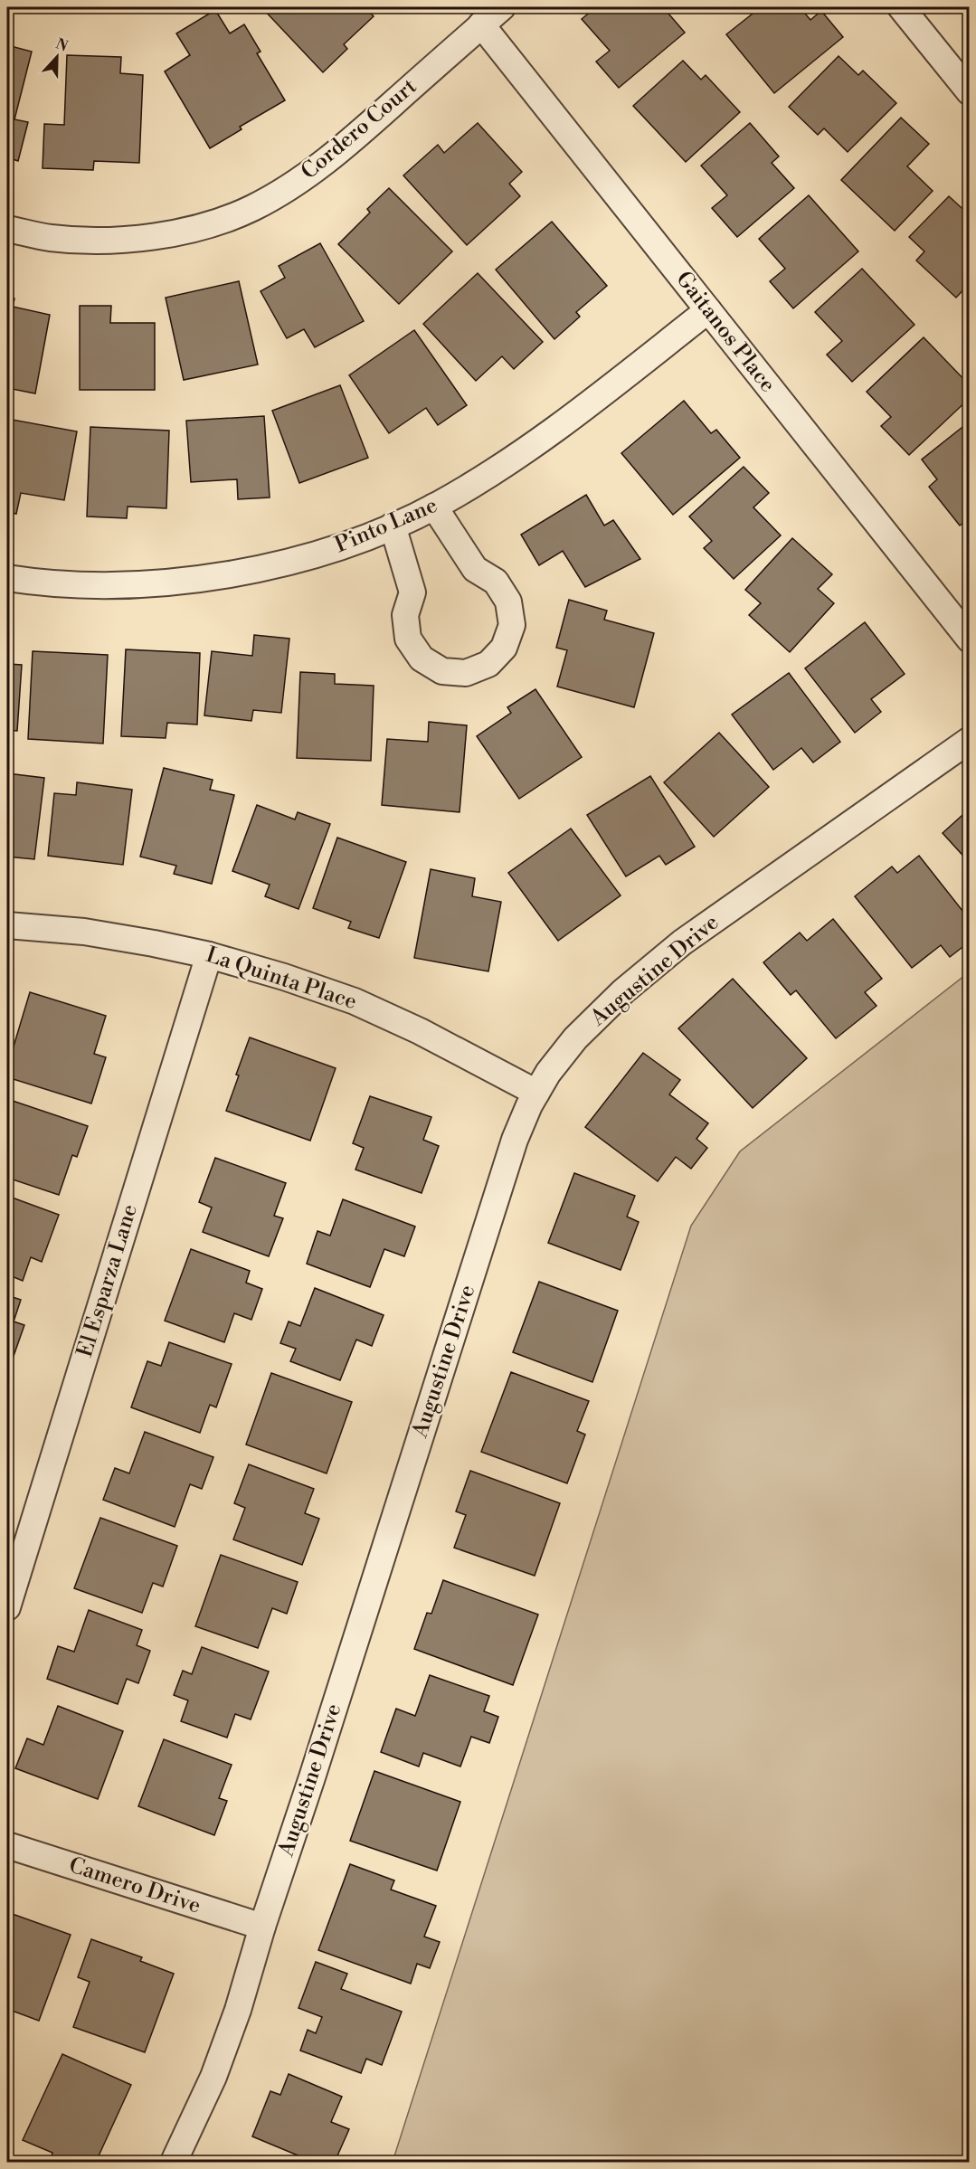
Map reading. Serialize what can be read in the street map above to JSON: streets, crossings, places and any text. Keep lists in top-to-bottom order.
{
  "streets": {
    "street": [
      "Cordero Court",
      "Gaitanos Place",
      "Pinto Lane",
      "Augustine Drive",
      "La Quinta Place",
      "El Esparza Lane",
      "Camero Drive"
    ]
  },
  "crossings": [
    ["Cordero Court", "Gaitanos Place"],
    ["Gaitanos Place", "Pinto Lane"],
    ["Augustine Drive", "La Quinta Place"],
    ["Augustine Drive", "Camero Drive"],
    ["La Quinta Place", "El Esparza Lane"]
  ],
  "north": "top"
}
